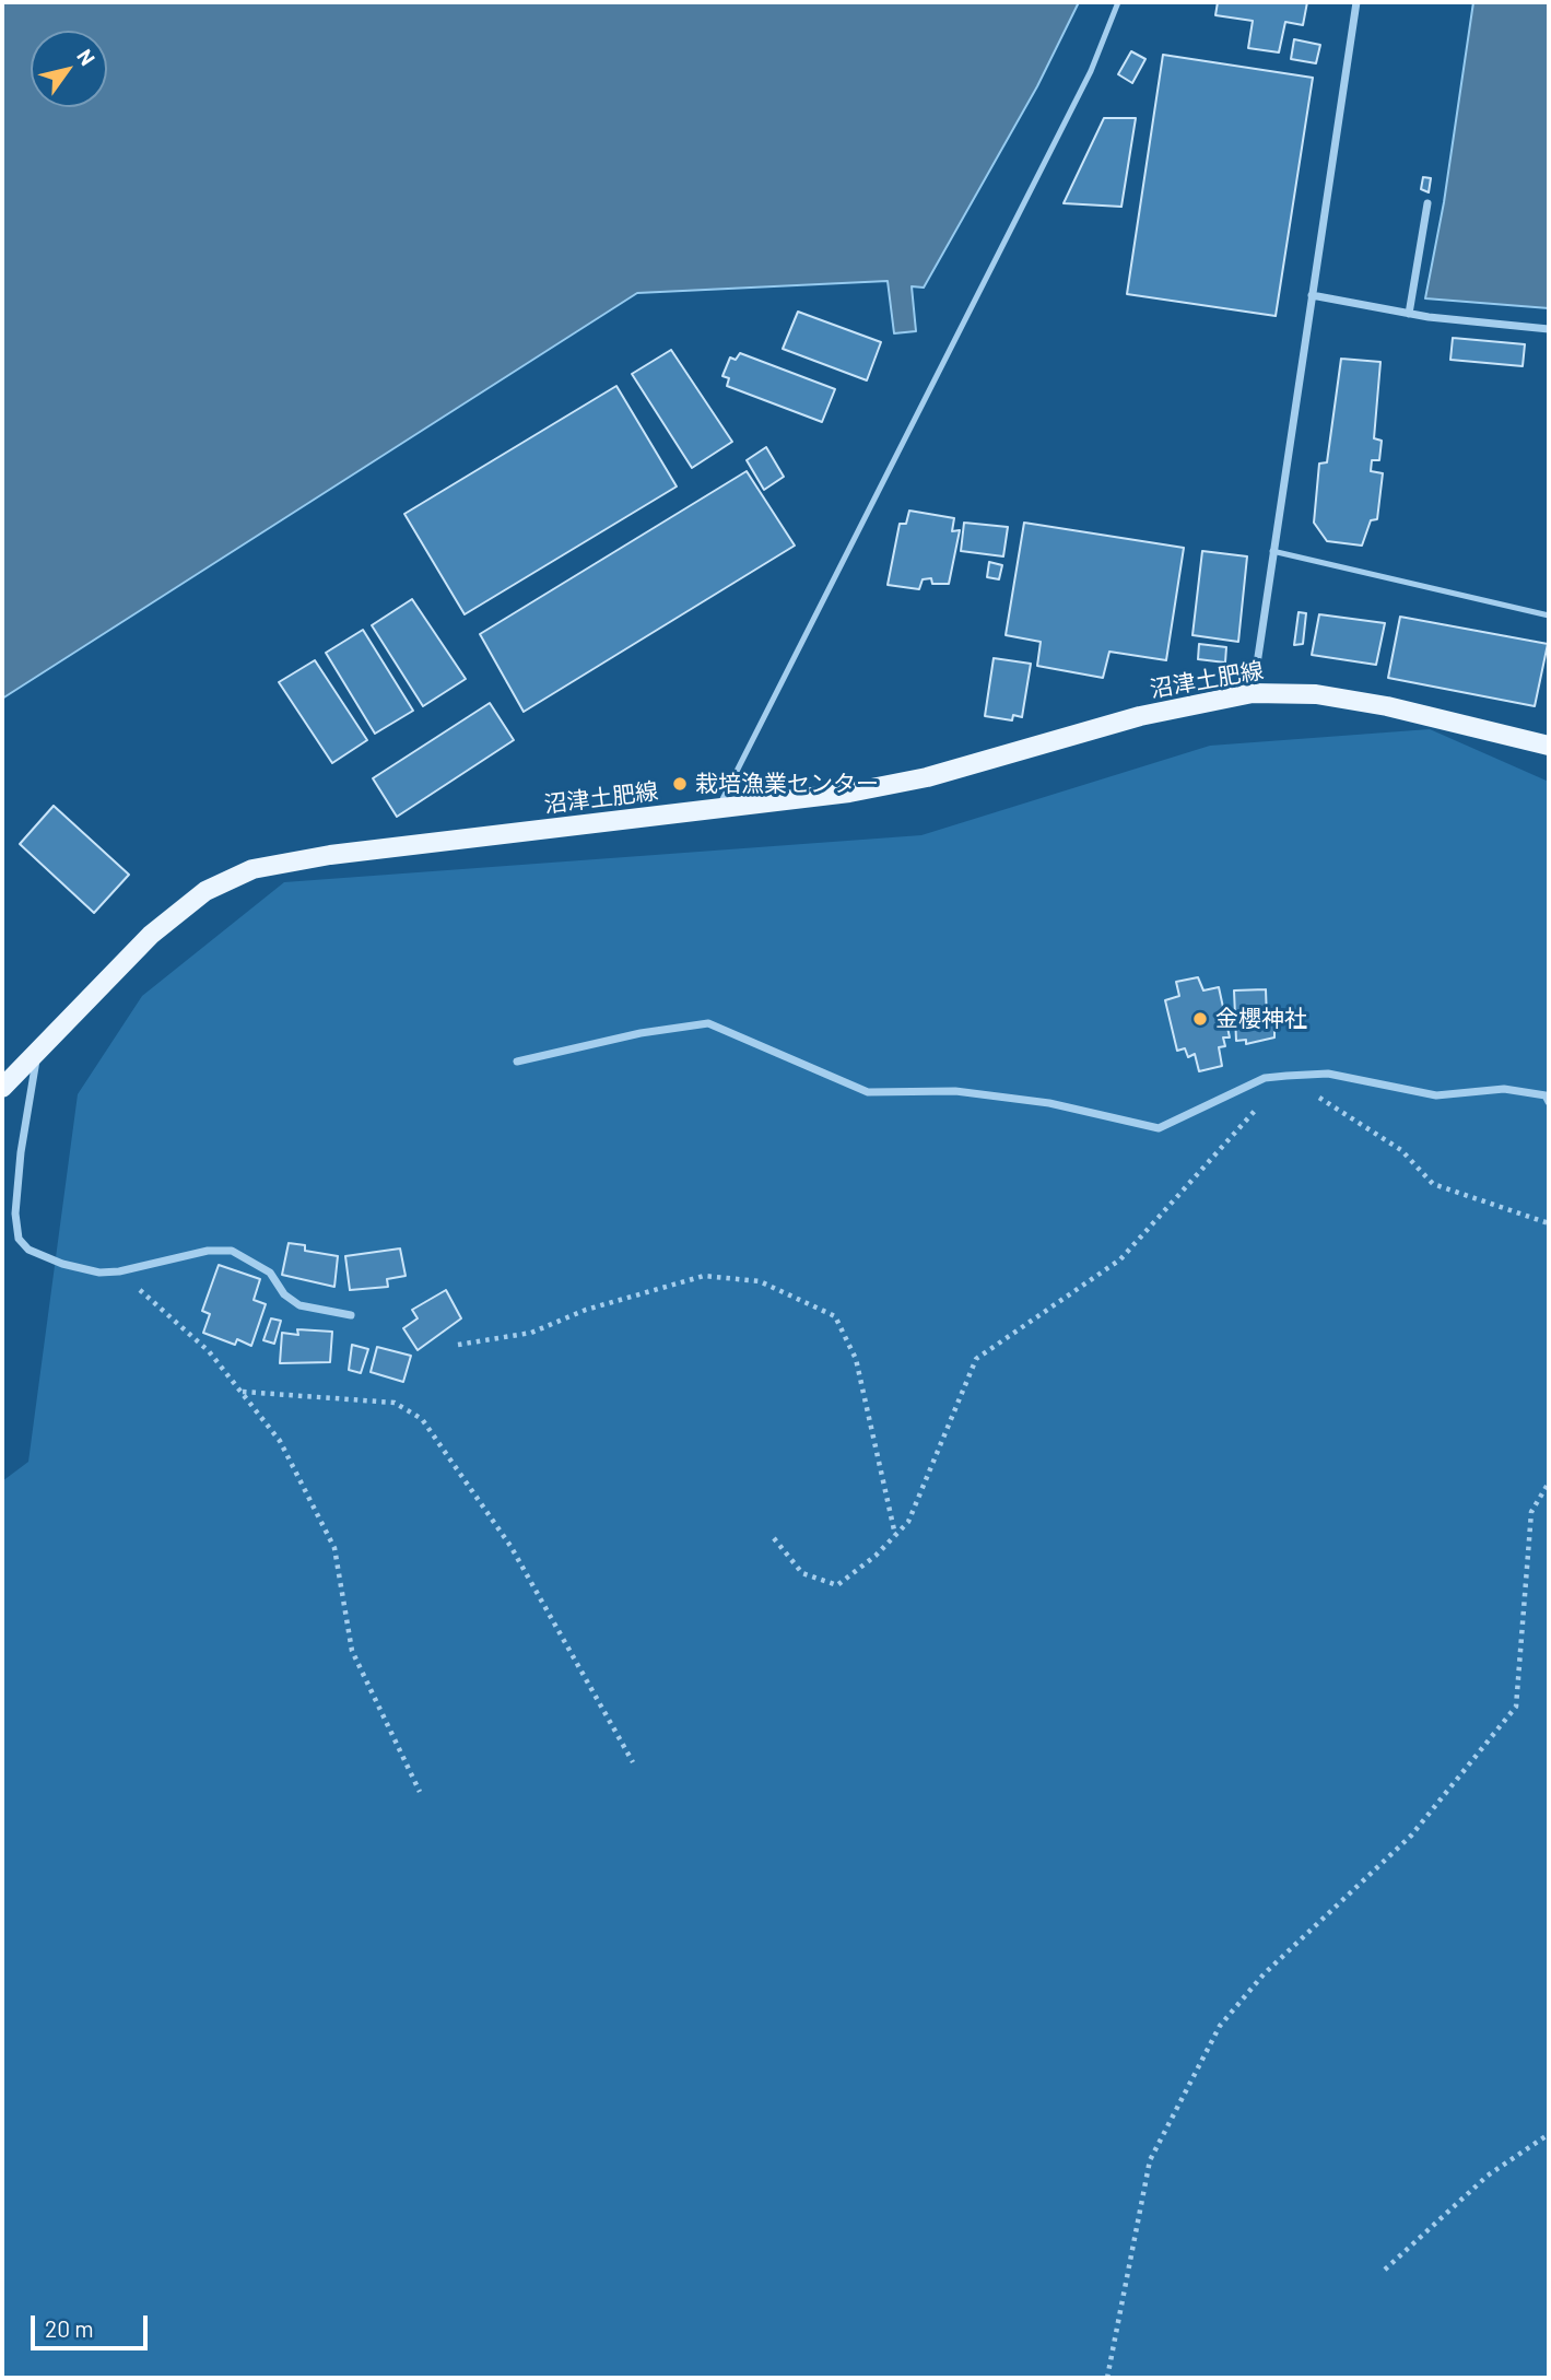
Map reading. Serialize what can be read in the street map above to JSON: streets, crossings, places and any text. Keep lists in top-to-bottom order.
{
  "streets": {
    "main road": ["沼津土肥線"]
  },
  "places": ["栽培漁業センター", "金櫻神社"],
  "scale_bar": "20 m",
  "north": "top right"
}
